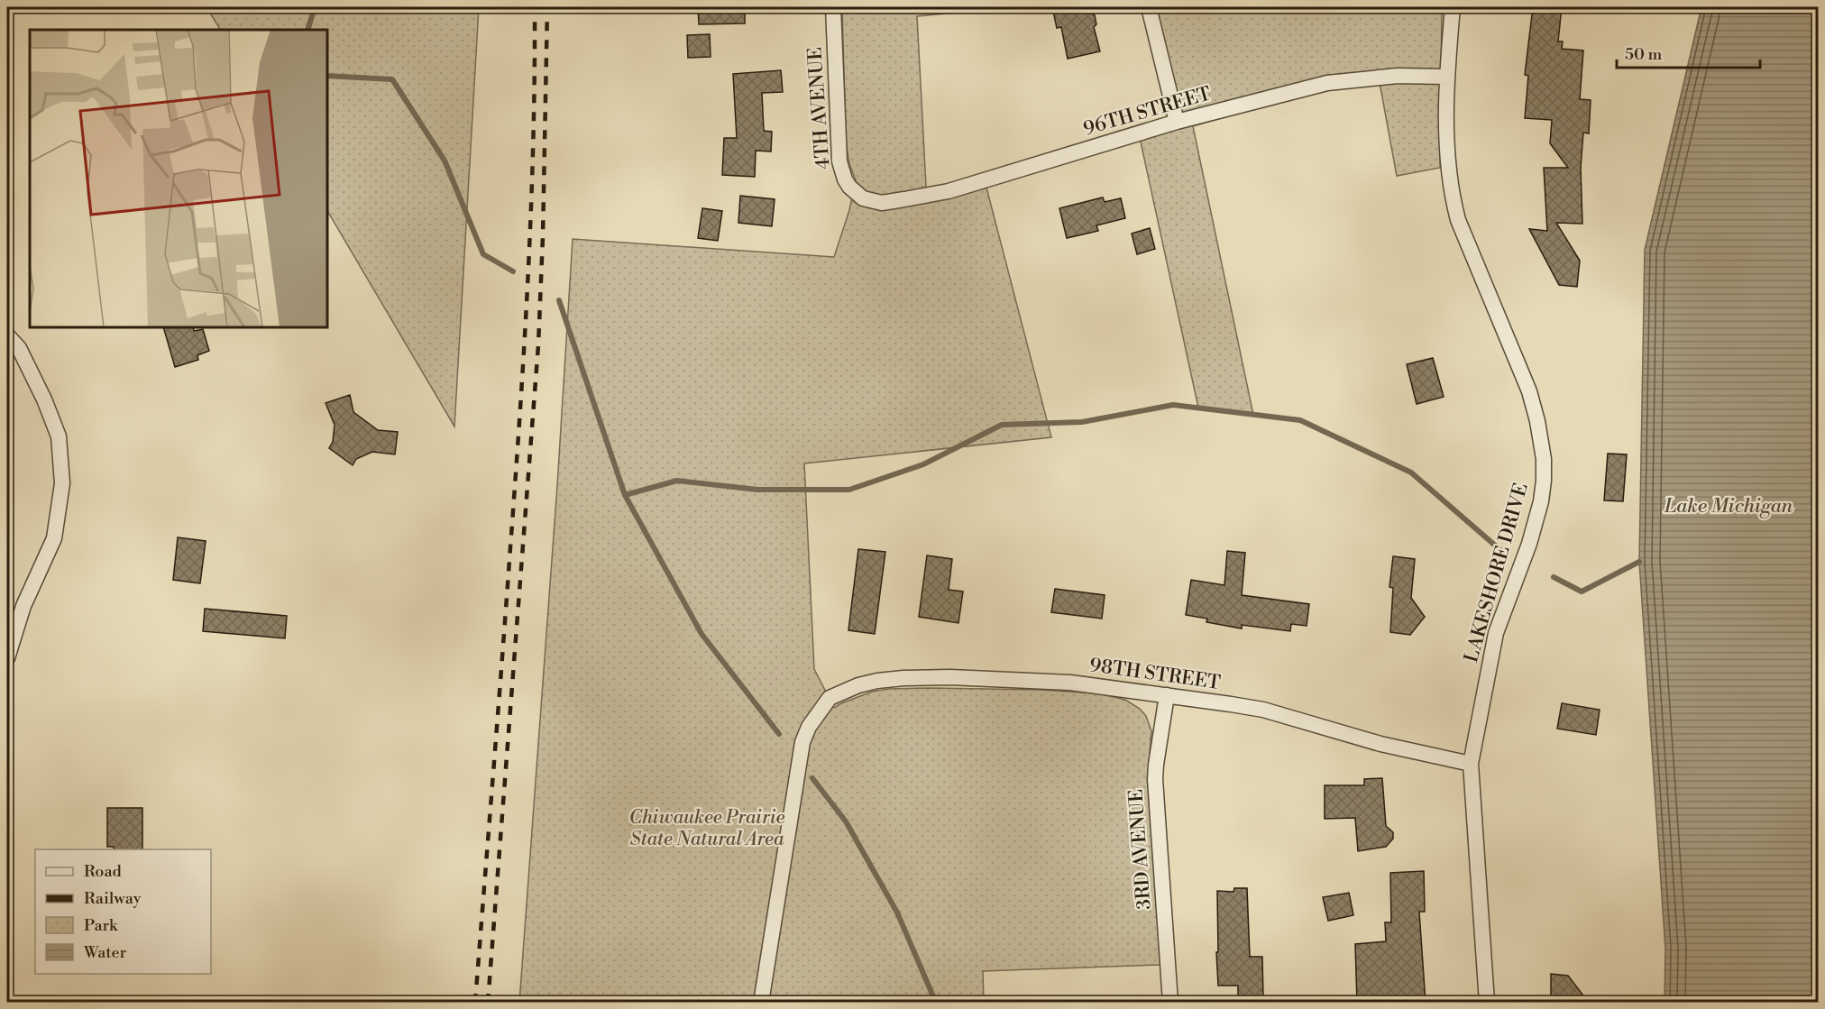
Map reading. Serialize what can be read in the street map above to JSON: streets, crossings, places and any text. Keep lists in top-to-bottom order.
{
  "streets": {
    "street": [
      "4TH AVENUE",
      "96TH STREET",
      "LAKESHORE DRIVE",
      "98TH STREET",
      "3RD AVENUE"
    ]
  },
  "crossings": [
    ["4TH AVENUE", "96TH STREET"],
    ["96TH STREET", "LAKESHORE DRIVE"],
    ["LAKESHORE DRIVE", "98TH STREET"],
    ["98TH STREET", "3RD AVENUE"]
  ],
  "water": ["Lake Michigan"],
  "parks": ["Chiwaukee Prairie State Natural Area"],
  "legend": [
    "Road",
    "Railway",
    "Park",
    "Water"
  ],
  "scale_bar": "50 m"
}
